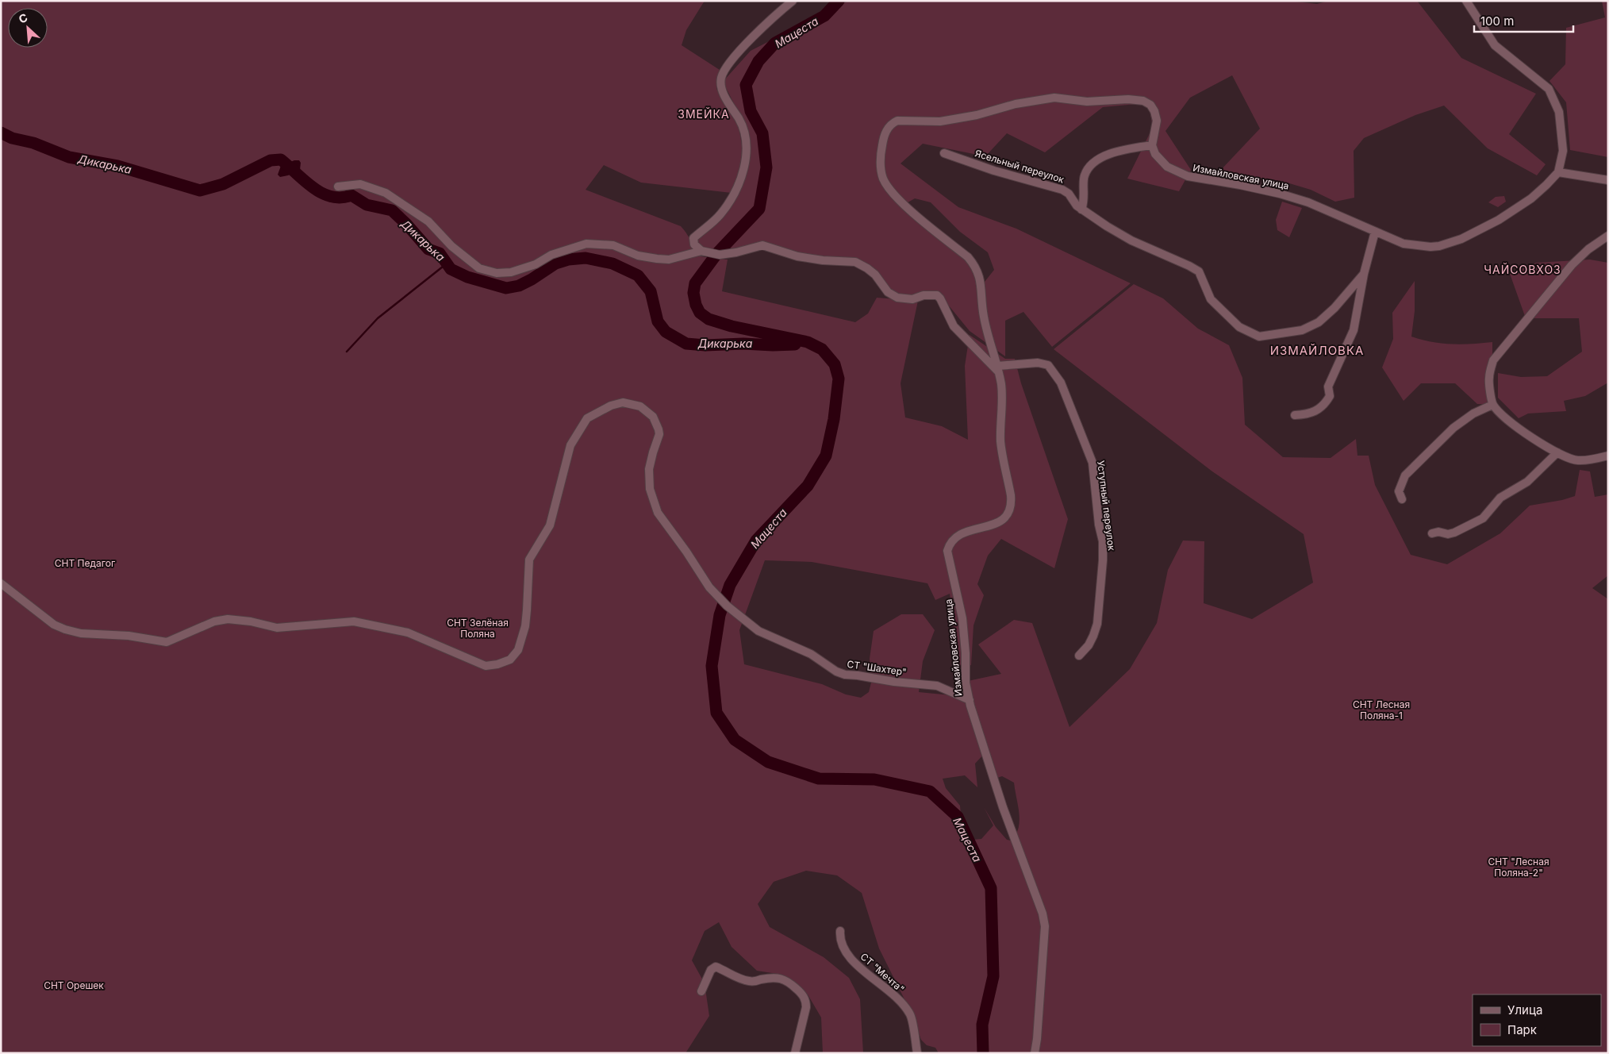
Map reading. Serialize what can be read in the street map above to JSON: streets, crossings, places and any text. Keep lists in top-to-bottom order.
{
  "streets": {
    "street": [
      "Ясельный переулок",
      "Измайловская улица",
      "Уступный переулок",
      "СТ \"Шахтер\"",
      "СТ \"Мечта\""
    ]
  },
  "crossings": [
    ["Измайловская улица", "Уступный переулок"],
    ["Измайловская улица", "СТ \"Шахтер\""]
  ],
  "districts": ["ЗМЕЙКА", "ЧАЙСОВХОЗ", "ИЗМАЙЛОВКА"],
  "water": ["Мацеста", "Дикарька"],
  "parks": [
    "СНТ Педагог",
    "СНТ Зелёная Поляна",
    "СНТ Лесная Поляна-1",
    "СНТ \"Лесная Поляна-2\"",
    "СНТ Орешек"
  ],
  "legend": ["Улица", "Парк"],
  "scale_bar": "100 m",
  "north": "top left"
}
